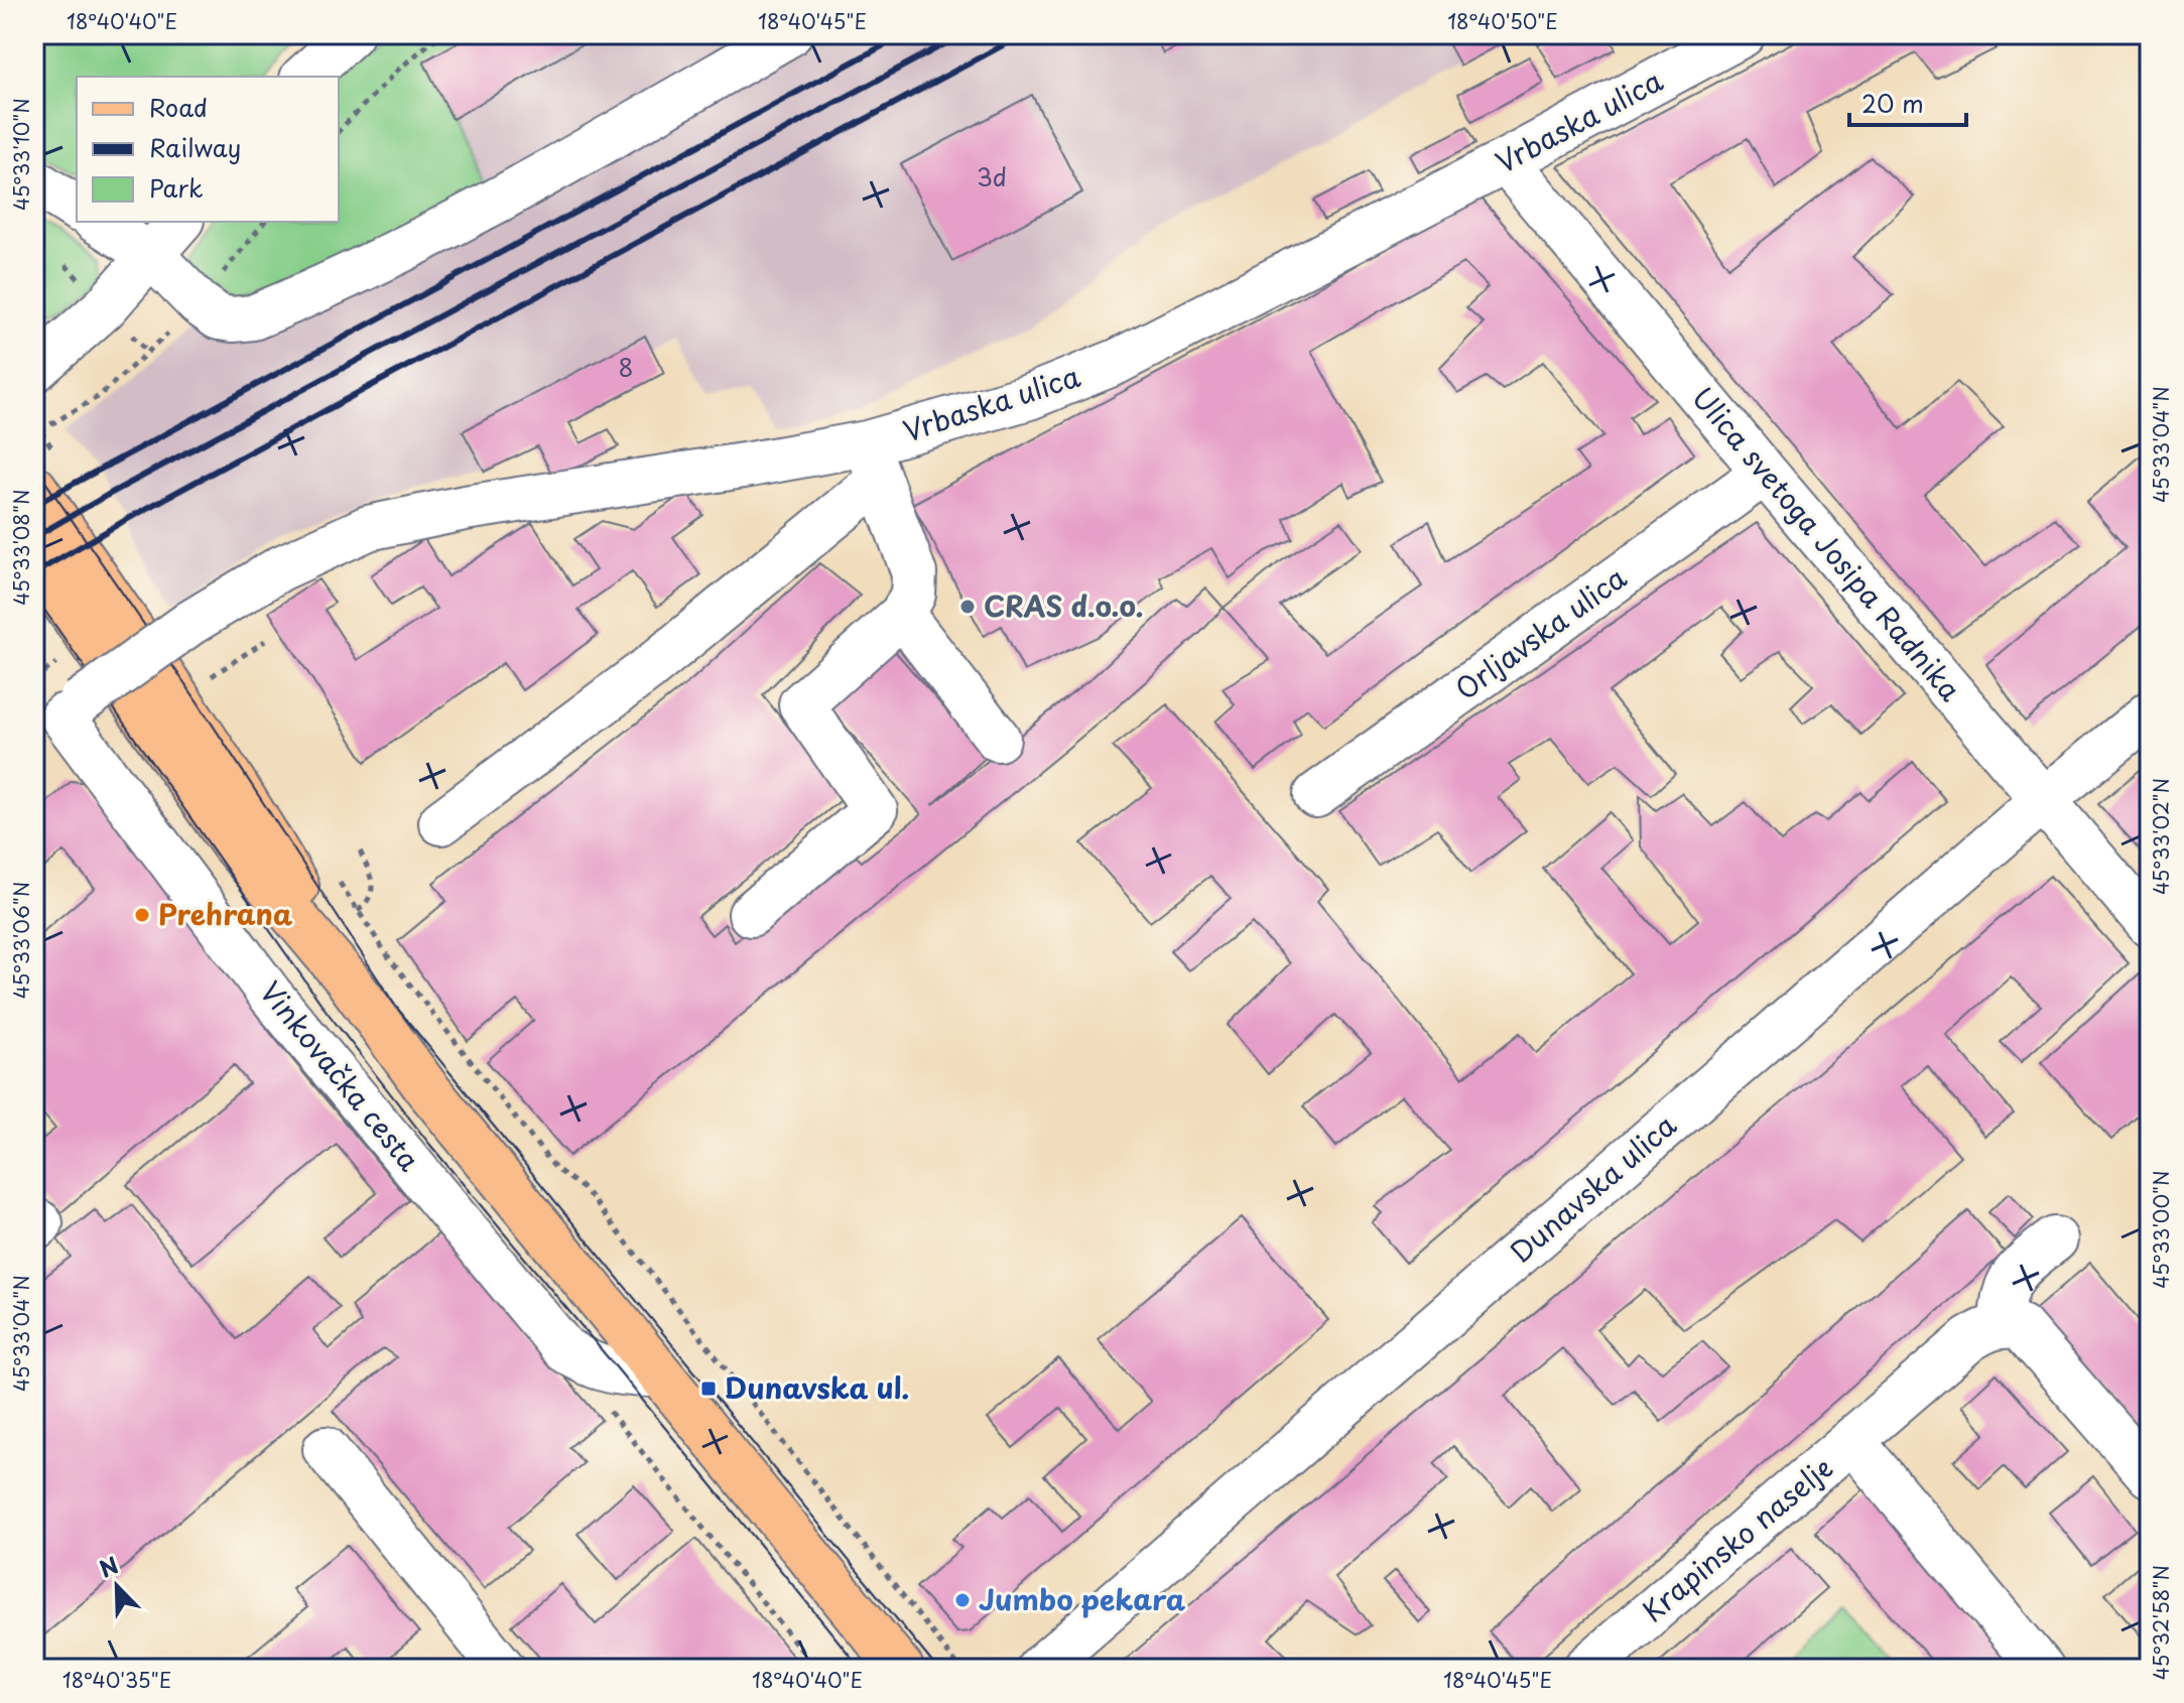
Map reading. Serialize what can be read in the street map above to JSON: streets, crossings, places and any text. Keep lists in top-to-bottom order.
{
  "streets": {
    "street": [
      "Vrbaska ulica",
      "Ulica svetoga Josipa Radnika",
      "Orljavska ulica",
      "Vinkovačka cesta",
      "Dunavska ulica",
      "Krapinsko naselje"
    ]
  },
  "crossings": [
    ["Vrbaska ulica", "Ulica svetoga Josipa Radnika"],
    ["Vrbaska ulica", "Vinkovačka cesta"],
    ["Ulica svetoga Josipa Radnika", "Orljavska ulica"],
    ["Ulica svetoga Josipa Radnika", "Dunavska ulica"]
  ],
  "places": {
    "other": ["CRAS d.o.o.", "Prehrana", "Jumbo pekara"],
    "transit": ["Dunavska ul."]
  },
  "house_numbers": ["3d", "8"],
  "legend": ["Road", "Railway", "Park"],
  "scale_bar": "20 m",
  "north": "top left",
  "coordinates": [
    "18°40'40\"E",
    "18°40'45\"E",
    "18°40'50\"E",
    "45°33'10\"N",
    "45°33'04\"N",
    "45°33'08\"N",
    "45°33'02\"N",
    "45°33'06\"N",
    "45°33'00\"N",
    "45°32'58\"N",
    "18°40'35\"E"
  ]
}
